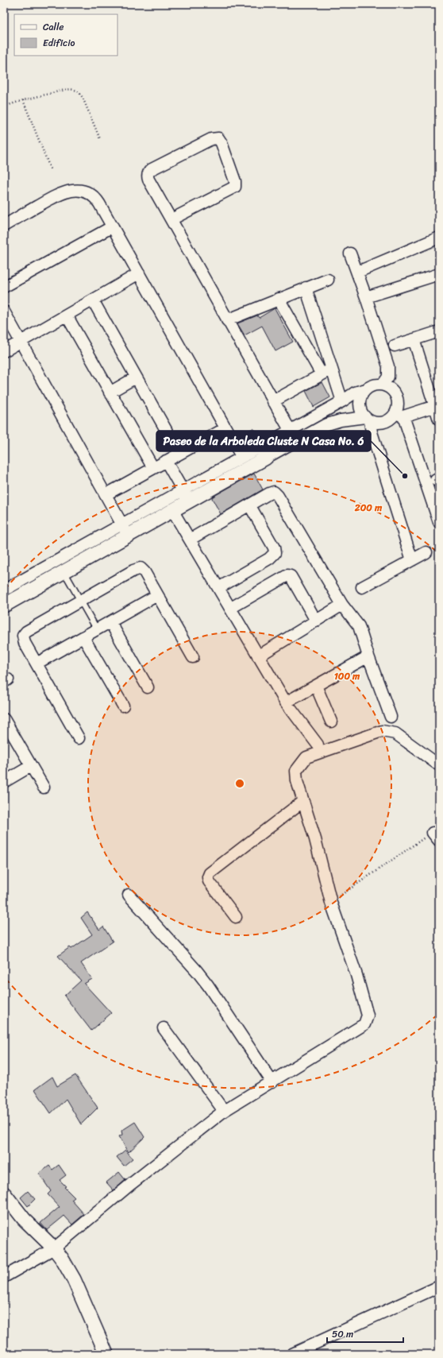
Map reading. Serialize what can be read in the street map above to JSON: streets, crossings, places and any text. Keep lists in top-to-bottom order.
{
  "places": ["Paseo de la Arboleda Cluste N Casa No. 6"],
  "legend": ["Calle", "Edificio"],
  "scale_bar": "50 m",
  "rings": ["200 m", "100 m"]
}
